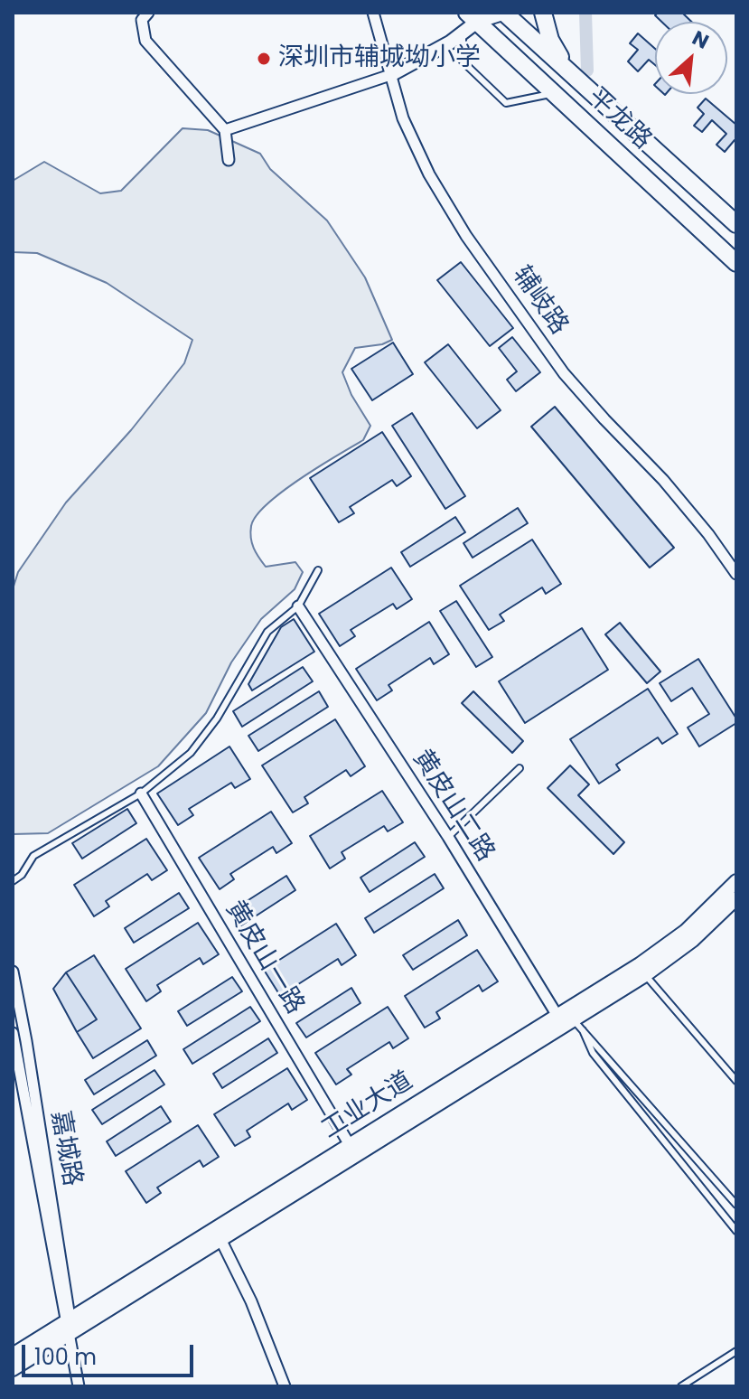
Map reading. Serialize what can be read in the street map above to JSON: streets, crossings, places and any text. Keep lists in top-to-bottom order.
{
  "streets": {
    "main road": ["平龙路"],
    "street": [
      "辅岐路",
      "黄皮山二路",
      "黄皮山一路",
      "工业大道",
      "嘉城路"
    ]
  },
  "crossings": [
    ["黄皮山二路", "工业大道"],
    ["黄皮山一路", "工业大道"],
    ["工业大道", "嘉城路"]
  ],
  "places": ["深圳市辅城坳小学"],
  "scale_bar": "100 m",
  "north": "top right"
}
